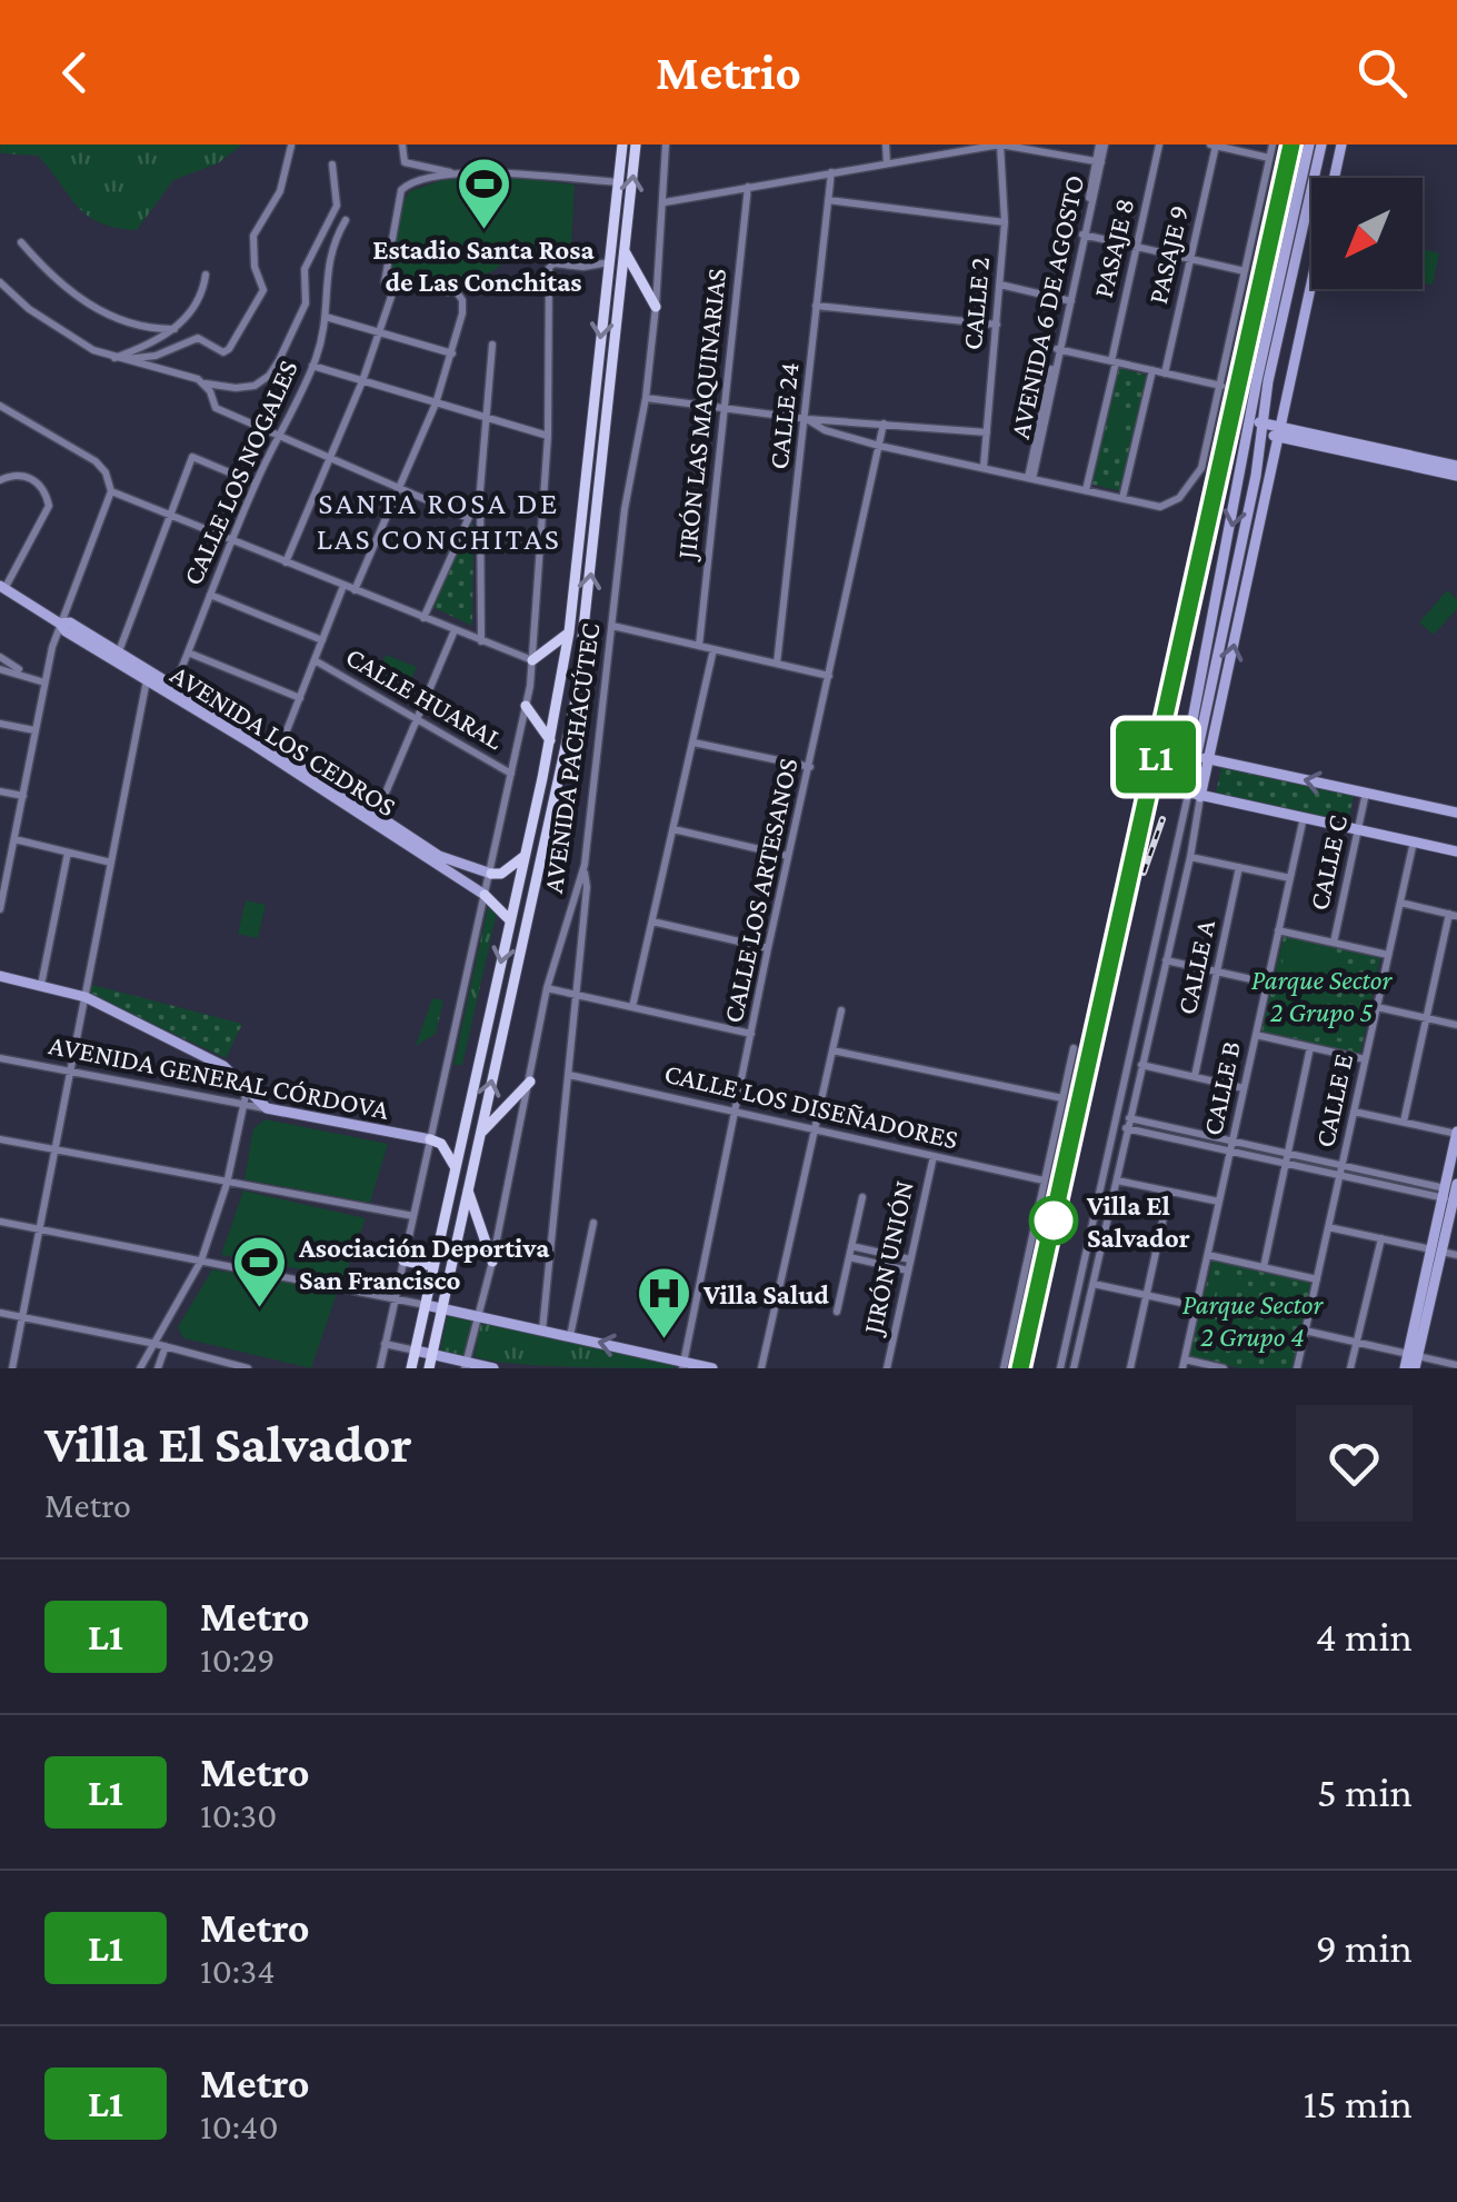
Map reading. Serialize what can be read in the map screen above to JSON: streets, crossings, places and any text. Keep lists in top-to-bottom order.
{
  "streets": {
    "main road": ["AVENIDA PACHACÚTEC"],
    "street": [
      "PASAJE 8",
      "PASAJE 9",
      "CALLE 2",
      "AVENIDA 6 DE AGOSTO",
      "JIRÓN LAS MAQUINARIAS",
      "CALLE 24",
      "CALLE LOS NOGALES",
      "CALLE HUARAL",
      "AVENIDA LOS CEDROS",
      "CALLE C",
      "CALLE LOS ARTESANOS",
      "CALLE A",
      "AVENIDA GENERAL CÓRDOVA",
      "CALLE B",
      "CALLE E",
      "CALLE LOS DISEÑADORES",
      "JIRÓN UNIÓN"
    ]
  },
  "crossings": [
    ["CALLE LOS NOGALES", "AVENIDA LOS CEDROS"],
    ["CALLE HUARAL", "AVENIDA PACHACÚTEC"],
    ["AVENIDA LOS CEDROS", "AVENIDA PACHACÚTEC"],
    ["AVENIDA PACHACÚTEC", "AVENIDA GENERAL CÓRDOVA"],
    ["CALLE LOS ARTESANOS", "CALLE LOS DISEÑADORES"],
    ["CALLE LOS DISEÑADORES", "JIRÓN UNIÓN"]
  ],
  "districts": ["SANTA ROSA DE LAS CONCHITAS"],
  "parks": ["Parque Sector 2 Grupo 5", "Parque Sector 2 Grupo 4"],
  "places": {
    "sports": ["Estadio Santa Rosa de Las Conchitas", "Asociación Deportiva San Francisco"],
    "other": ["Villa El Salvador"],
    "hospital": ["Villa Salud"]
  },
  "lines": ["metro line L1"],
  "north": "bottom left",
  "page": {
    "header": "Metrio",
    "on_map": "L1",
    "heading": ["Villa El Salvador", "Metro"],
    "list": [
      {
        "mark": "L1",
        "name": "Metro",
        "note": "10:29",
        "value": "4 min"
      },
      {
        "mark": "L1",
        "name": "Metro",
        "note": "10:30",
        "value": "5 min"
      },
      {
        "mark": "L1",
        "name": "Metro",
        "note": "10:34",
        "value": "9 min"
      },
      {
        "mark": "L1",
        "name": "Metro",
        "note": "10:40",
        "value": "15 min"
      }
    ]
  }
}
